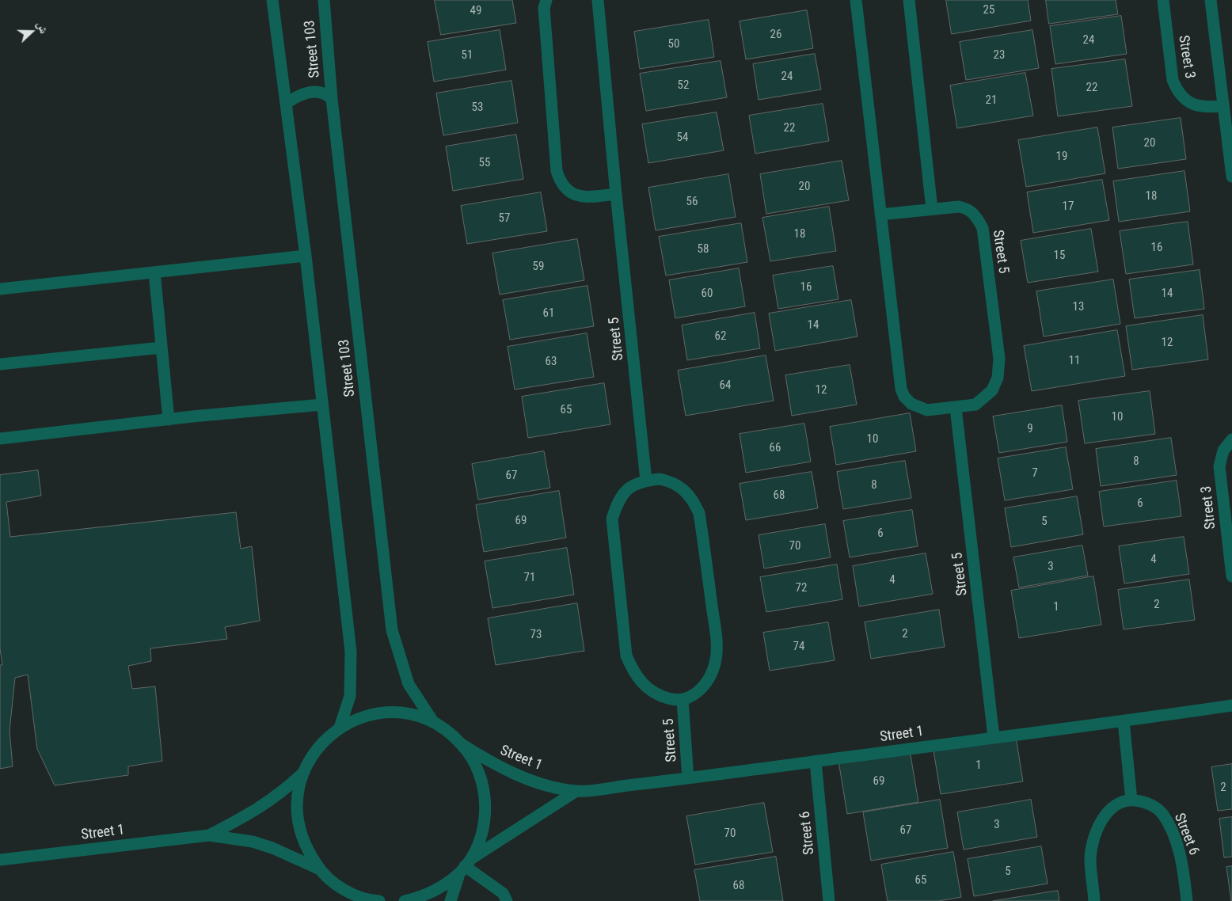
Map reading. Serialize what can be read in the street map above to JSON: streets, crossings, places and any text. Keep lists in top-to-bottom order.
{
  "streets": {
    "street": [
      "Street 103",
      "Street 3",
      "Street 5",
      "Street 1",
      "Street 6"
    ]
  },
  "crossings": [
    ["Street 5", "Street 1"],
    ["Street 1", "Street 6"]
  ],
  "house_numbers": [
    "25",
    "49",
    "26",
    "24",
    "50",
    "51",
    "23",
    "24",
    "52",
    "22",
    "21",
    "53",
    "22",
    "54",
    "20",
    "19",
    "55",
    "20",
    "18",
    "56",
    "17",
    "57",
    "18",
    "16",
    "58",
    "15",
    "59",
    "16",
    "60",
    "14",
    "13",
    "61",
    "14",
    "62",
    "12",
    "11",
    "63",
    "64",
    "12",
    "65",
    "10",
    "9",
    "10",
    "66",
    "8",
    "7",
    "67",
    "8",
    "68",
    "6",
    "69",
    "5",
    "6",
    "70",
    "4",
    "3",
    "71",
    "4",
    "72",
    "2",
    "1",
    "2",
    "73",
    "74",
    "1",
    "69",
    "2",
    "3",
    "67",
    "70",
    "5",
    "65",
    "68"
  ],
  "north": "right"
}
